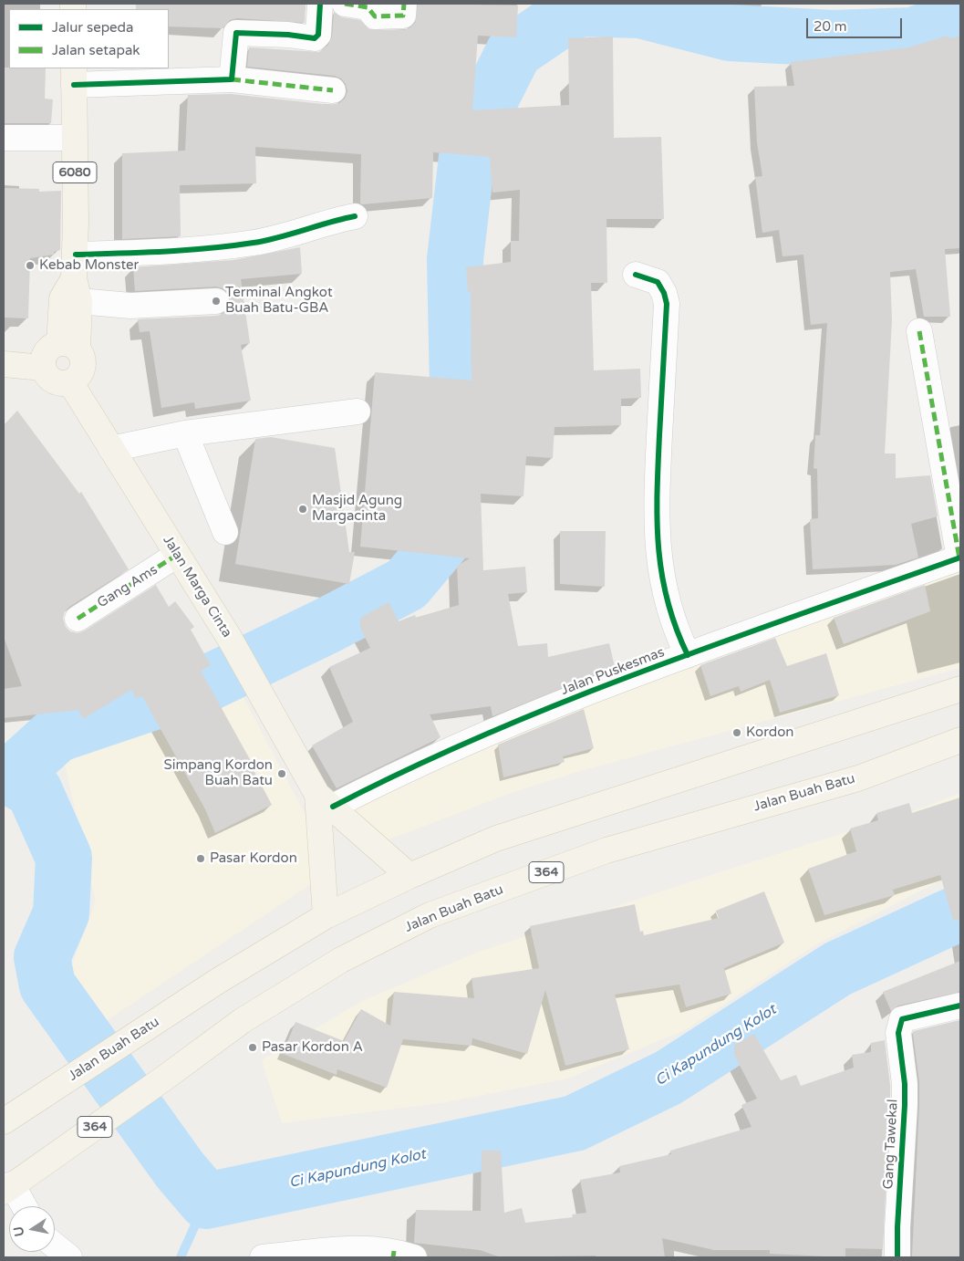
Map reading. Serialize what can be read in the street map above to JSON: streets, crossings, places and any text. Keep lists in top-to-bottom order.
{
  "streets": {
    "main road": [
      "6080",
      "Jalan Marga Cinta",
      "Jalan Buah Batu",
      "364"
    ],
    "street": ["Gang Ams", "Jalan Puskesmas", "Gang Tawekal"]
  },
  "crossings": [
    ["Gang Ams", "Jalan Marga Cinta"],
    ["Jalan Marga Cinta", "Jalan Puskesmas"],
    ["Jalan Marga Cinta", "Jalan Buah Batu"]
  ],
  "water": ["Ci Kapundung Kolot"],
  "places": [
    "Kebab Monster",
    "Terminal Angkot Buah Batu-GBA",
    "Masjid Agung Margacinta",
    "Kordon",
    "Simpang Kordon Buah Batu",
    "Pasar Kordon",
    "Pasar Kordon A"
  ],
  "legend": ["Jalur sepeda", "Jalan setapak"],
  "scale_bar": "20 m",
  "north": "left"
}
